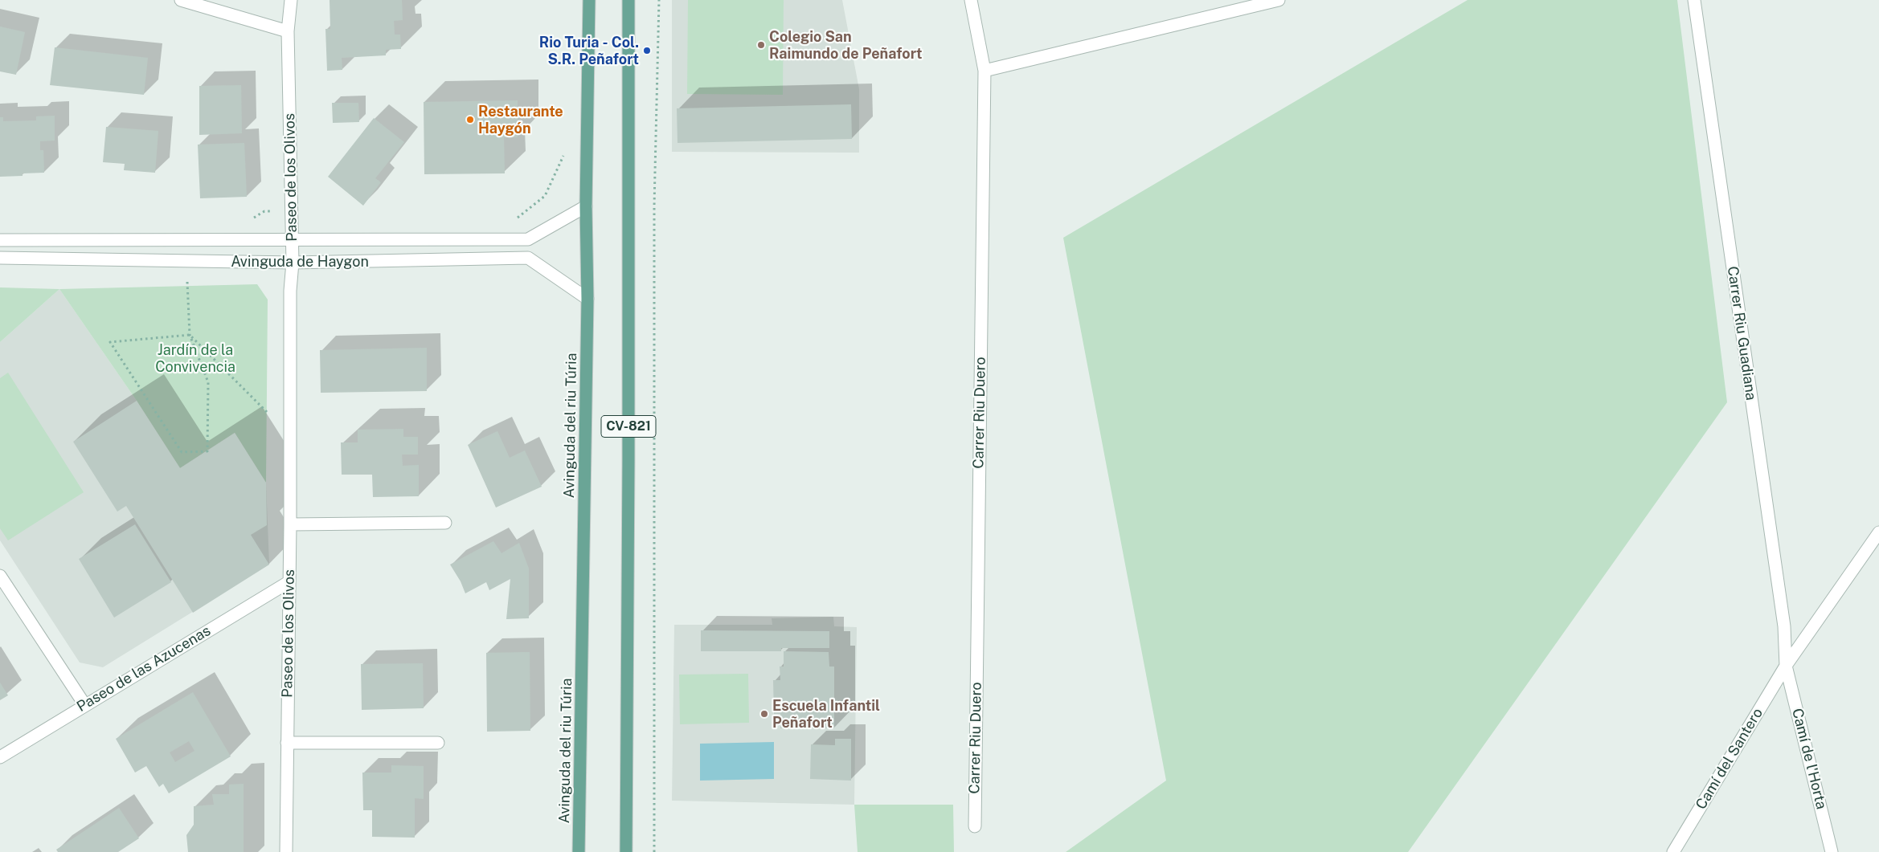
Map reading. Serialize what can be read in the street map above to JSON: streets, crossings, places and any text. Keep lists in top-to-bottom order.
{
  "streets": {
    "main road": ["Avinguda del riu Túria", "CV-821"],
    "street": [
      "Paseo de los Olivos",
      "Avinguda de Haygon",
      "Carrer Riu Guadiana",
      "Carrer Riu Duero",
      "Paseo de las Azucenas",
      "Camí del Santero",
      "Camí de l'Horta"
    ]
  },
  "crossings": [
    ["Paseo de los Olivos", "Avinguda de Haygon"],
    ["Paseo de los Olivos", "Paseo de las Azucenas"],
    ["Avinguda de Haygon", "Avinguda del riu Túria"],
    ["Carrer Riu Guadiana", "Camí del Santero"],
    ["Carrer Riu Guadiana", "Camí de l'Horta"],
    ["Camí del Santero", "Camí de l'Horta"]
  ],
  "parks": ["Jardín de la Convivencia"],
  "places": [
    "Colegio San Raimundo de Peñafort",
    "Rio Turia - Col. S.R. Peñafort",
    "Restaurante Haygón",
    "Escuela Infantil Peñafort"
  ]
}
